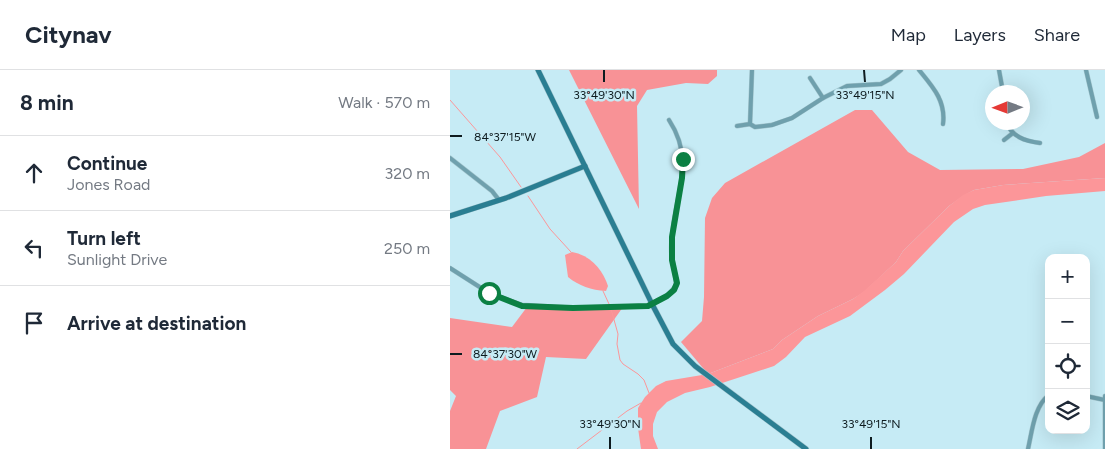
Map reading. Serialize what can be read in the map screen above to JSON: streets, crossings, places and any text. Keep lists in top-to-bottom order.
{
  "north": "left",
  "page": {
    "header": "Citynav",
    "nav": ["Map", "Layers", "Share"],
    "heading": ["8 min", "Walk · 570 m"],
    "list": [
      ["Continue", "Jones Road", "320 m"],
      ["Turn left", "Sunlight Drive", "250 m"],
      "Arrive at destination"
    ],
    "map_buttons": ["+", "−"]
  },
  "coordinates": [
    "33°49'30\"N",
    "33°49'15\"N",
    "84°37'15\"W",
    "84°37'30\"W"
  ]
}
